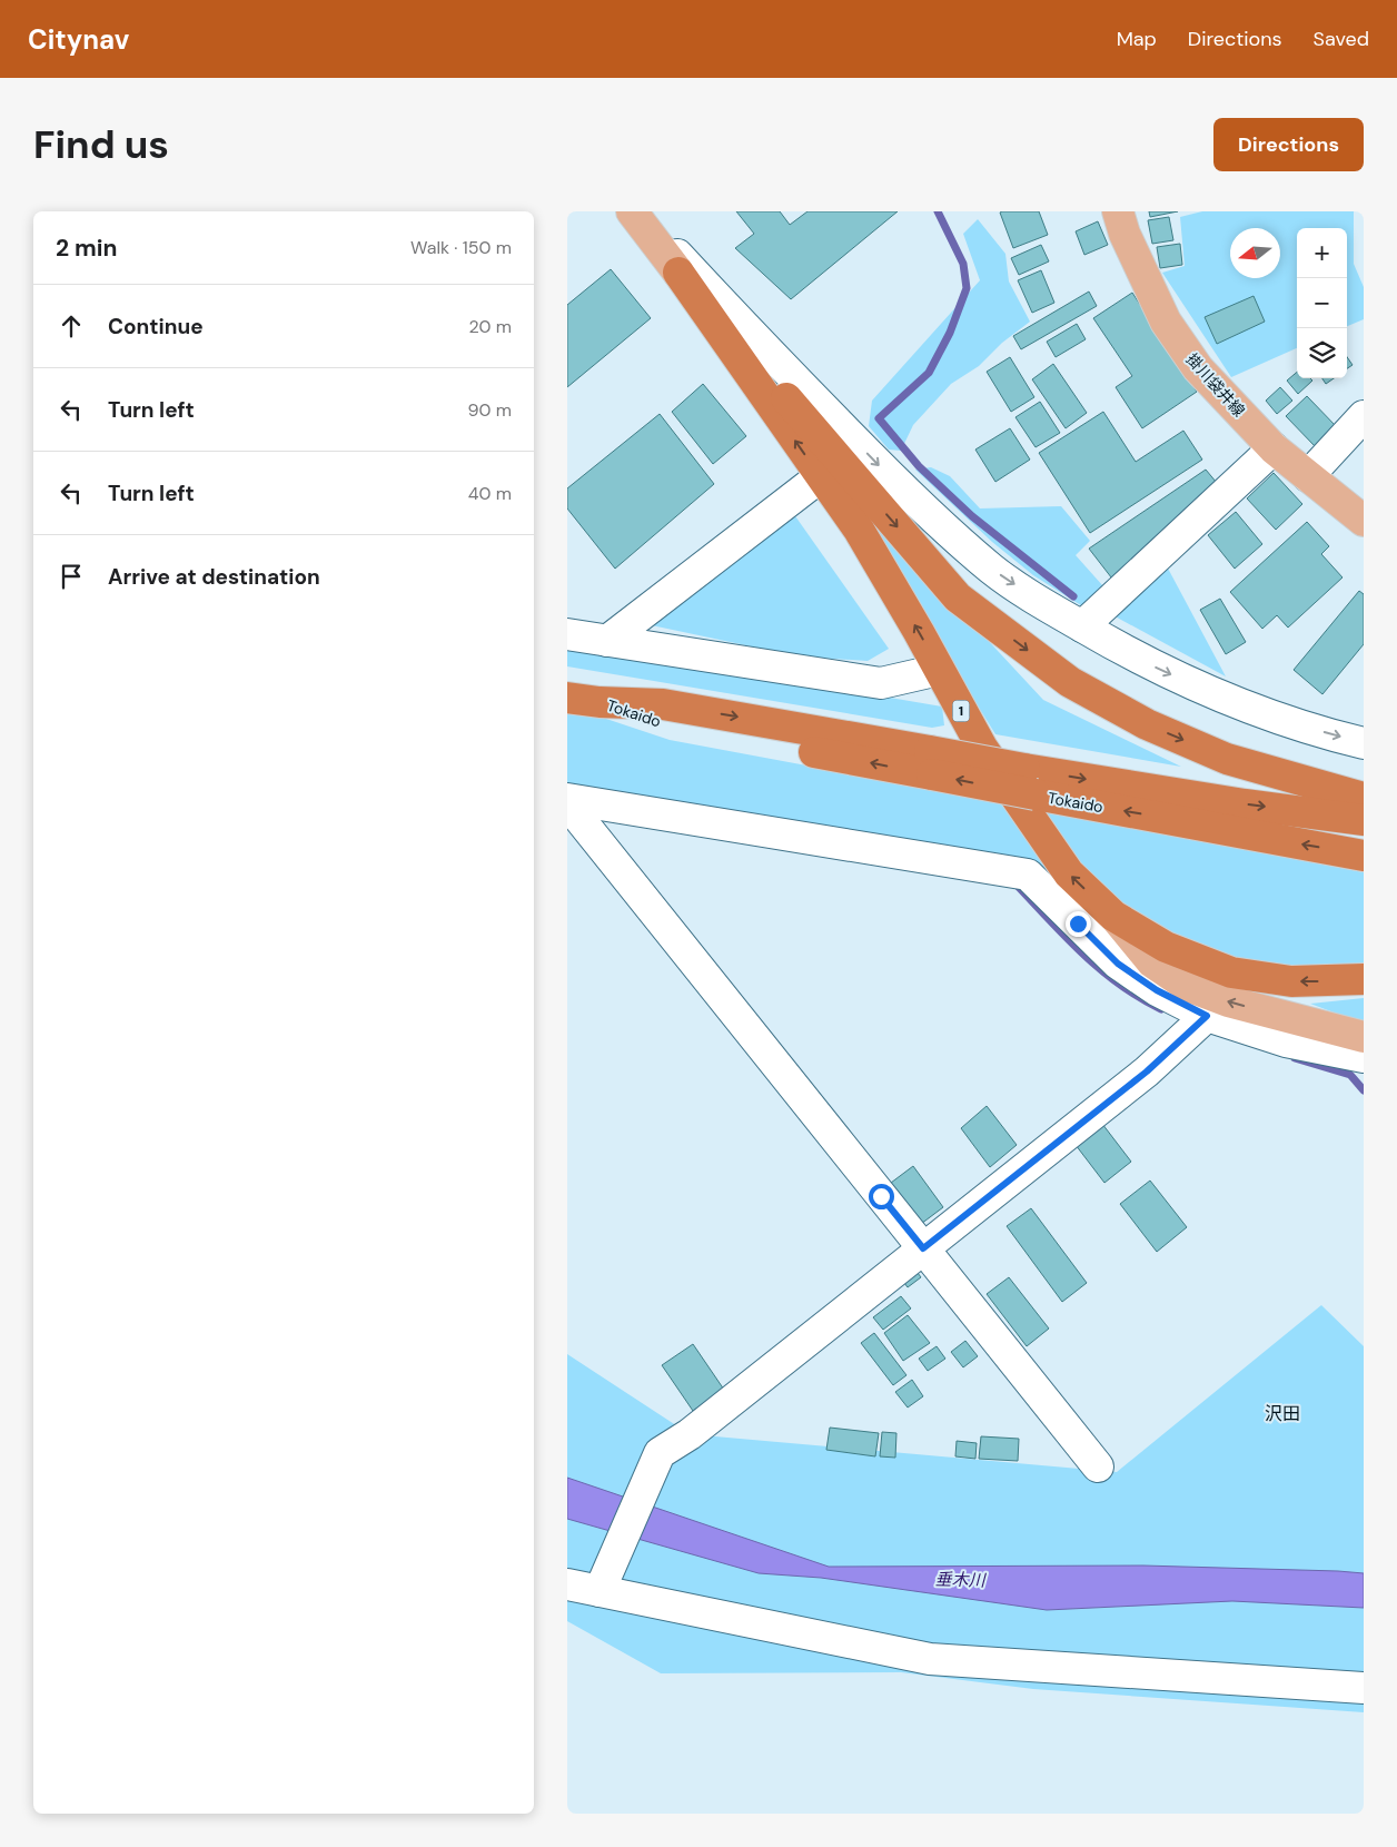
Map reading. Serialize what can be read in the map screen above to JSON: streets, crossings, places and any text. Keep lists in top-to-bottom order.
{
  "streets": {
    "highway": ["1", "Tokaido"],
    "main road": ["掛川袋井線"]
  },
  "districts": ["沢田"],
  "water": ["垂木川"],
  "north": "left",
  "page": {
    "header": "Citynav",
    "nav": ["Map", "Directions", "Saved"],
    "buttons": "Directions",
    "title": "Find us",
    "heading": ["2 min", "Walk · 150 m"],
    "map_buttons": ["+", "−"],
    "list": [
      ["Continue", "20 m"],
      ["Turn left", "90 m"],
      ["Turn left", "40 m"],
      "Arrive at destination"
    ]
  }
}
